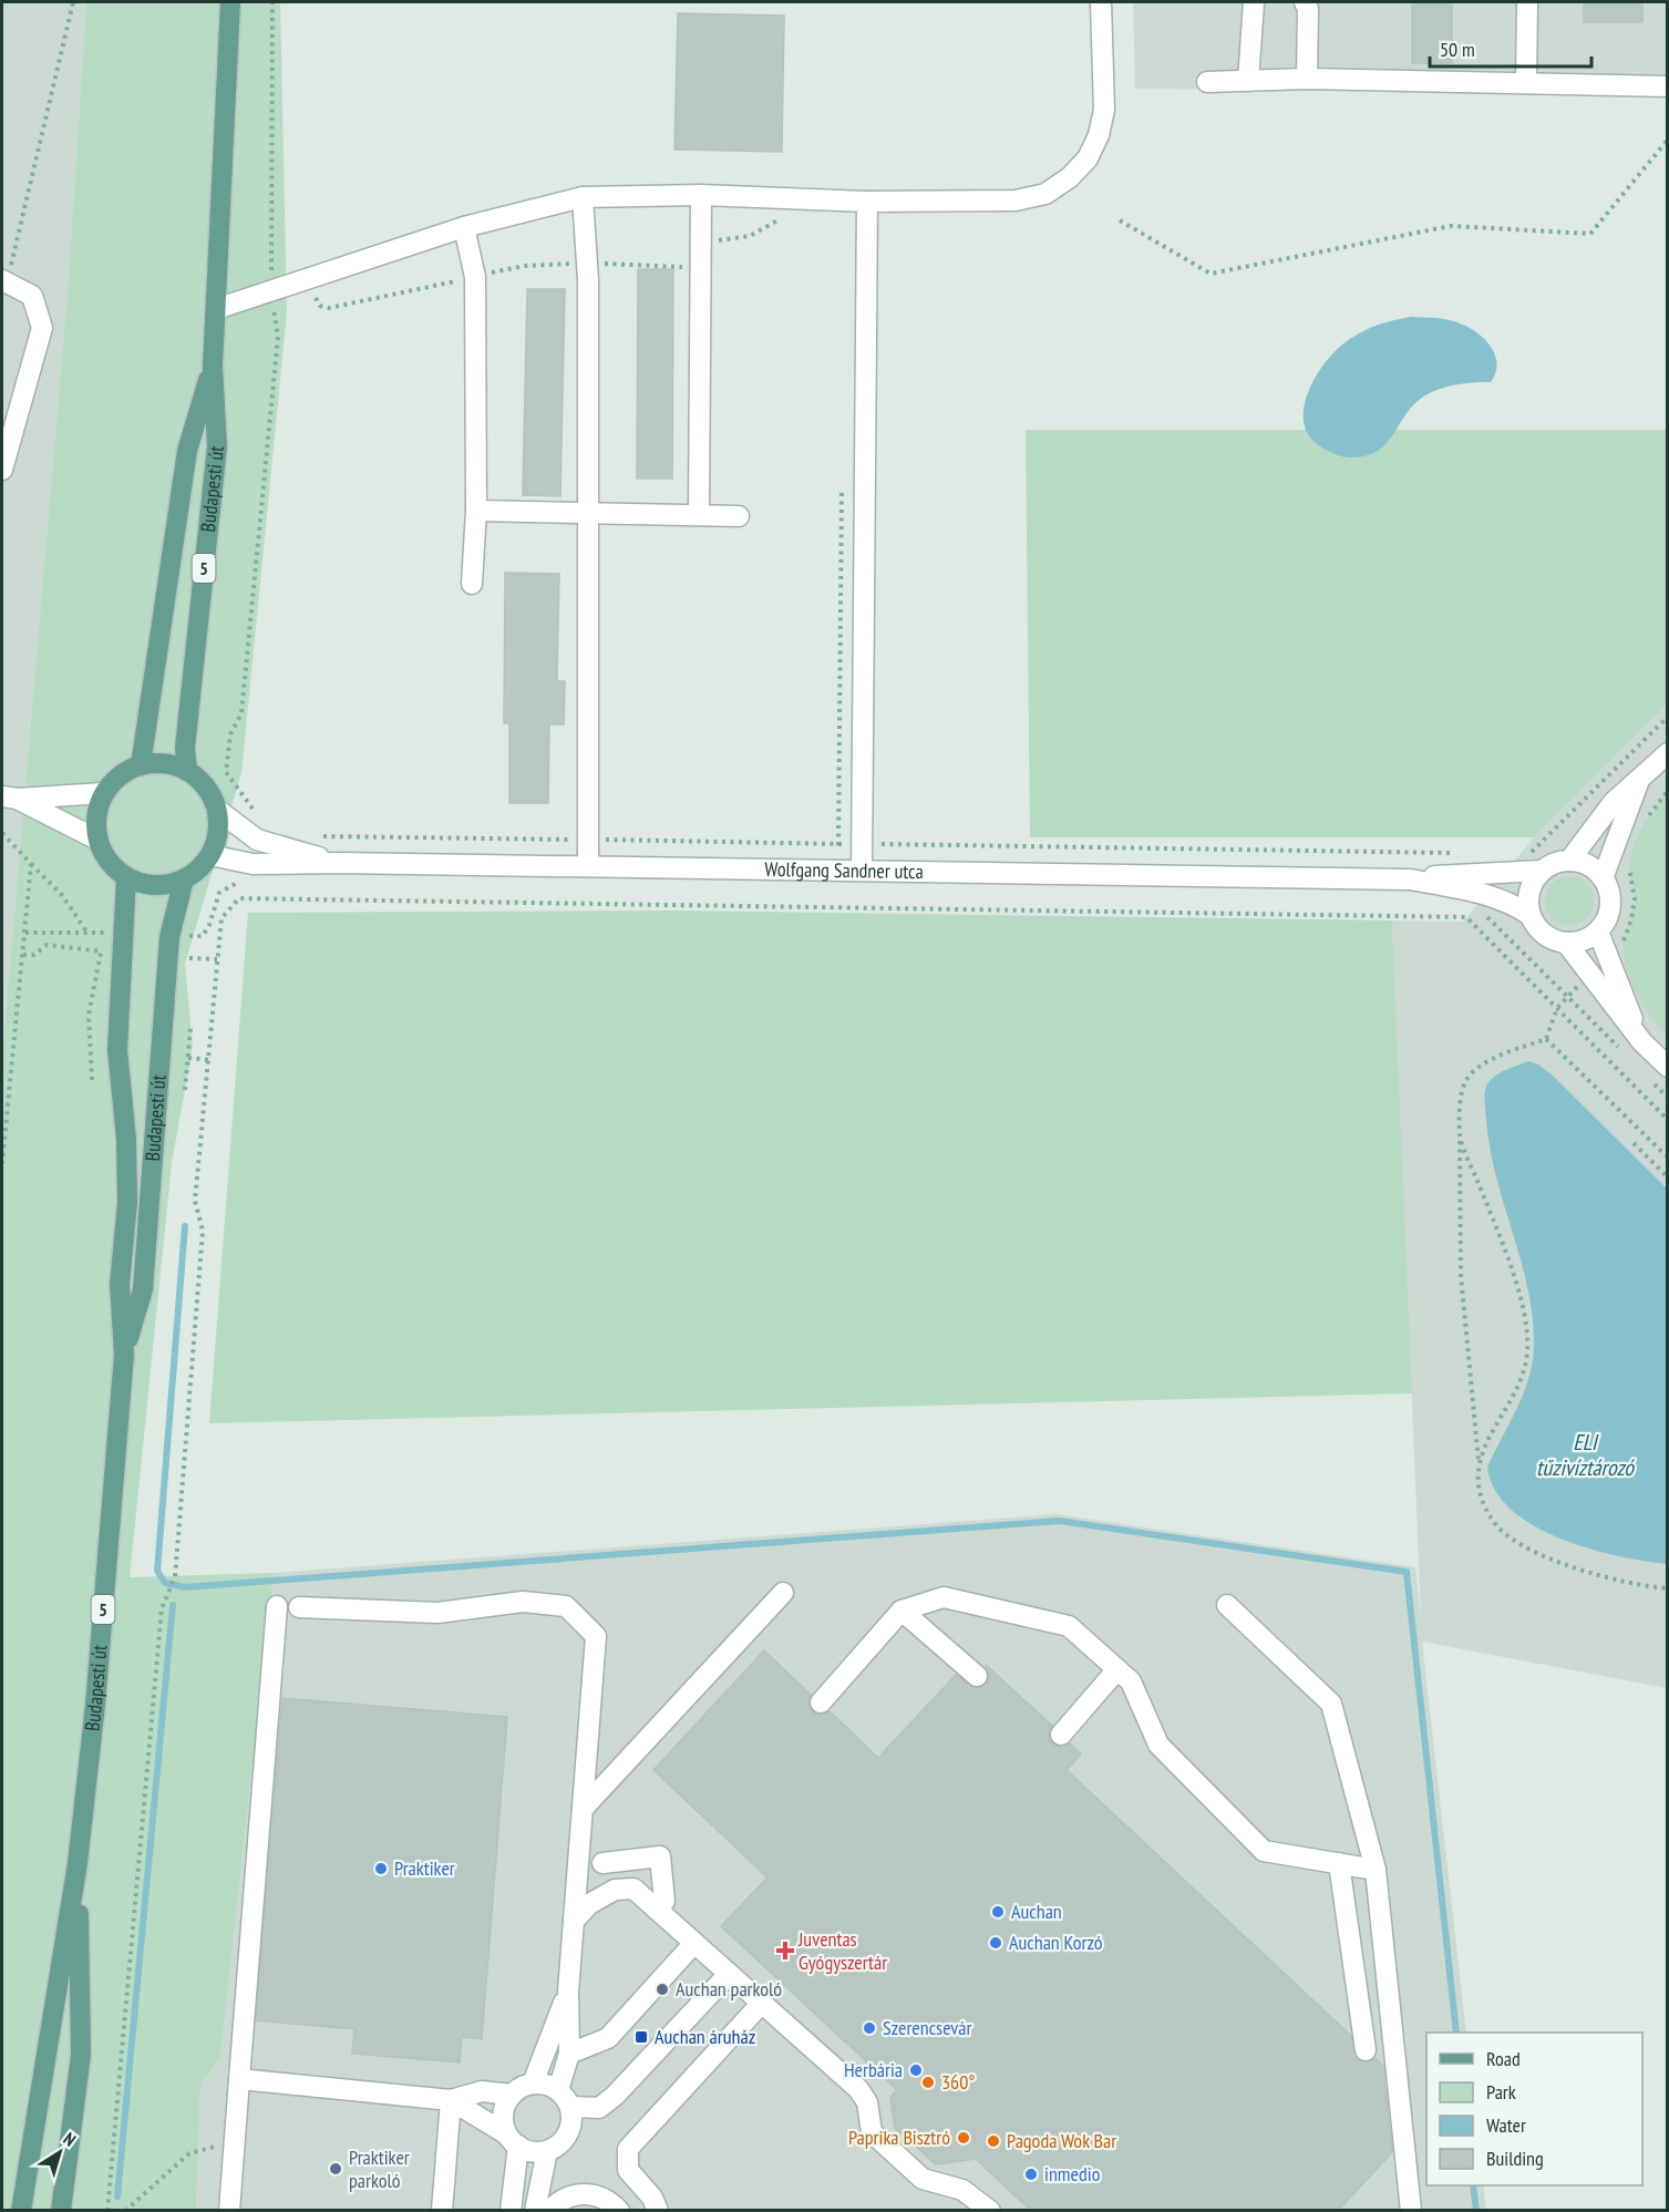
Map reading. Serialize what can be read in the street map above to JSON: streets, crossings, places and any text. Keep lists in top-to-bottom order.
{
  "streets": {
    "main road": ["Budapesti út", "5"],
    "street": ["Wolfgang Sandner utca"]
  },
  "crossings": [
    ["Budapesti út", "Wolfgang Sandner utca"]
  ],
  "water": ["ELI tűzivíztározó"],
  "places": {
    "other": [
      "Praktiker",
      "Auchan",
      "Auchan Korzó",
      "Auchan parkoló",
      "Szerencsevár",
      "Herbária",
      "360°",
      "Paprika Bisztró",
      "Pagoda Wok Bar",
      "Praktiker parkoló",
      "inmedio"
    ],
    "health": ["Juventas Gyógyszertár"],
    "transit": ["Auchan áruház"]
  },
  "legend": [
    "Road",
    "Park",
    "Water",
    "Building"
  ],
  "scale_bar": "50 m",
  "north": "top right"
}
